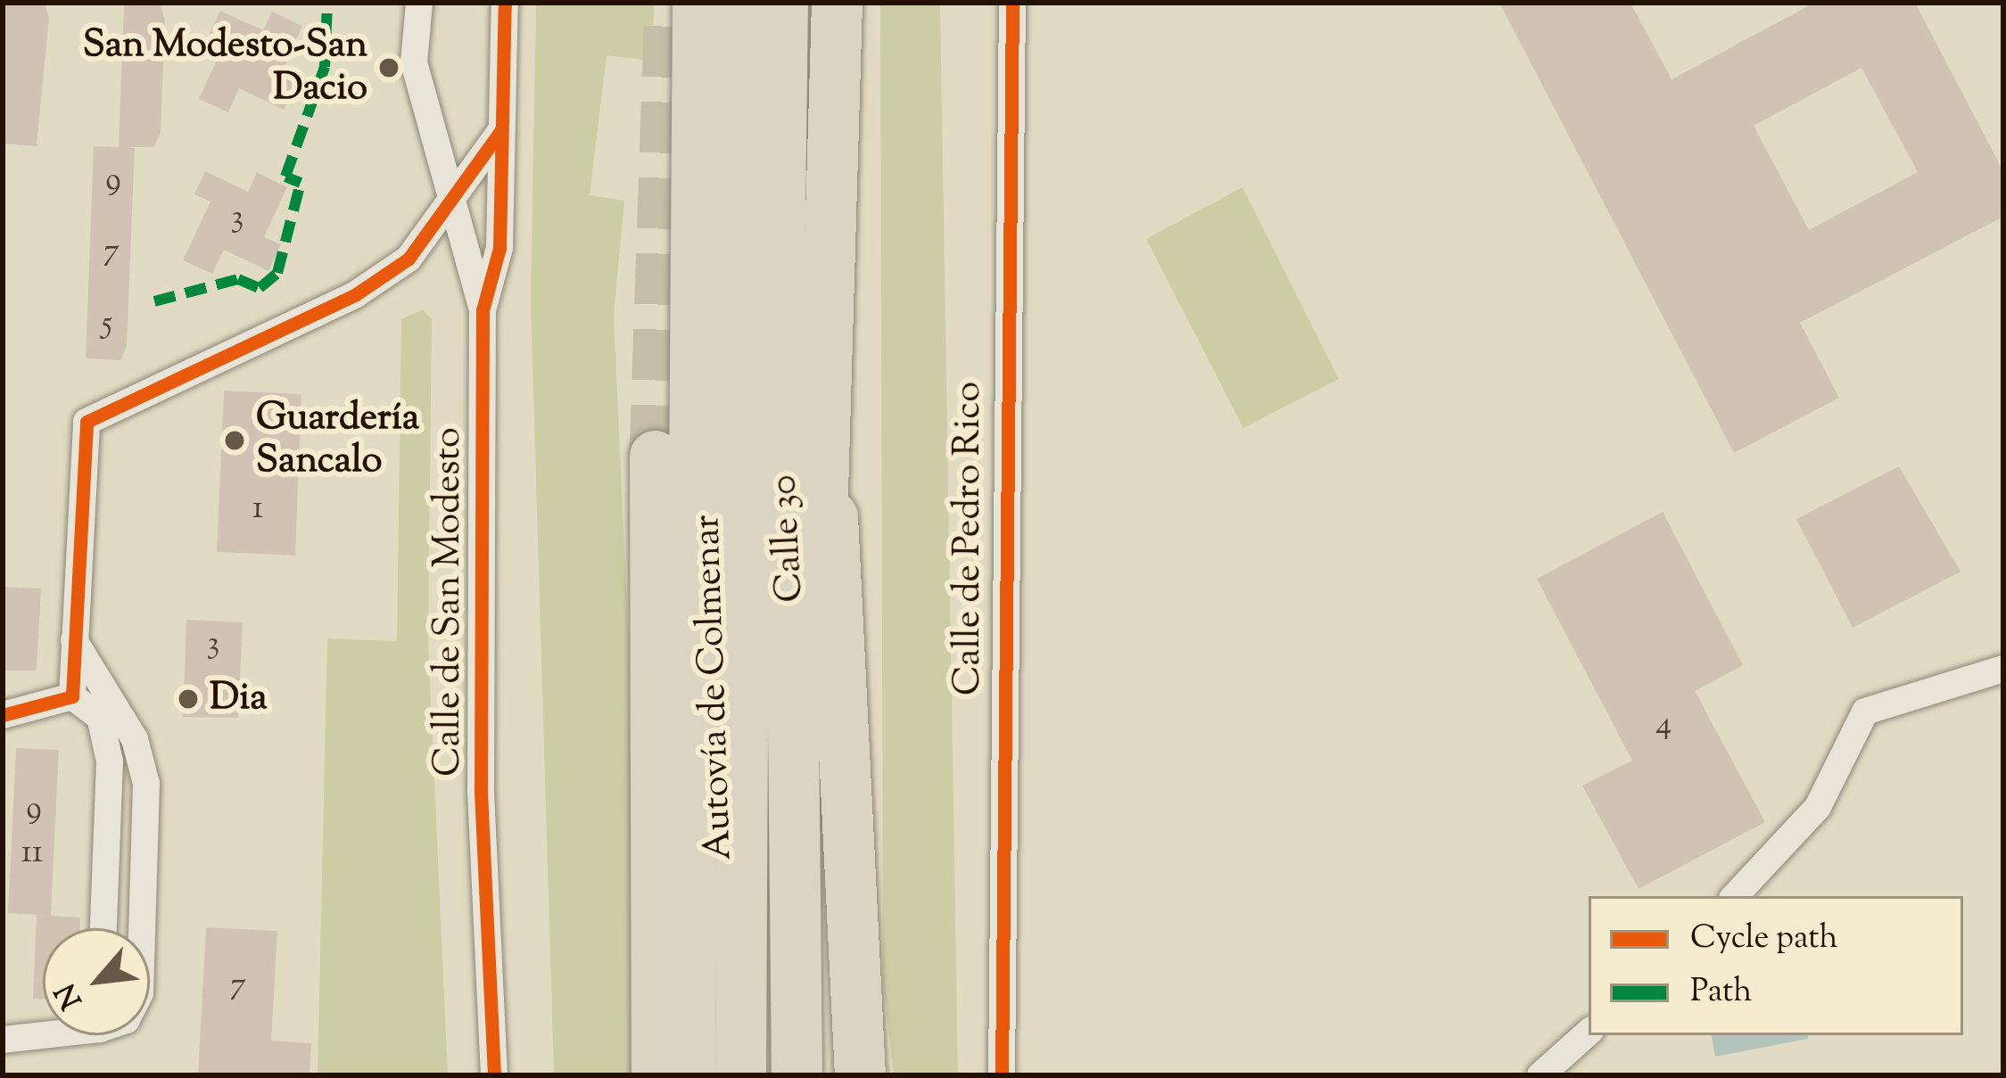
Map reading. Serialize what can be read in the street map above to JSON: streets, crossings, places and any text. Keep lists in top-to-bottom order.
{
  "streets": {
    "highway": ["Calle 30", "Autovía de Colmenar"],
    "street": ["Calle de Pedro Rico", "Calle de San Modesto"]
  },
  "crossings": [
    ["Calle 30", "Autovía de Colmenar"]
  ],
  "places": ["San Modesto-San Dacio", "Guardería Sancalo", "Dia"],
  "house_numbers": [
    "9",
    "3",
    "7",
    "5",
    "1",
    "3",
    "4",
    "9",
    "11",
    "7"
  ],
  "legend": ["Cycle path", "Path"],
  "north": "bottom left"
}
